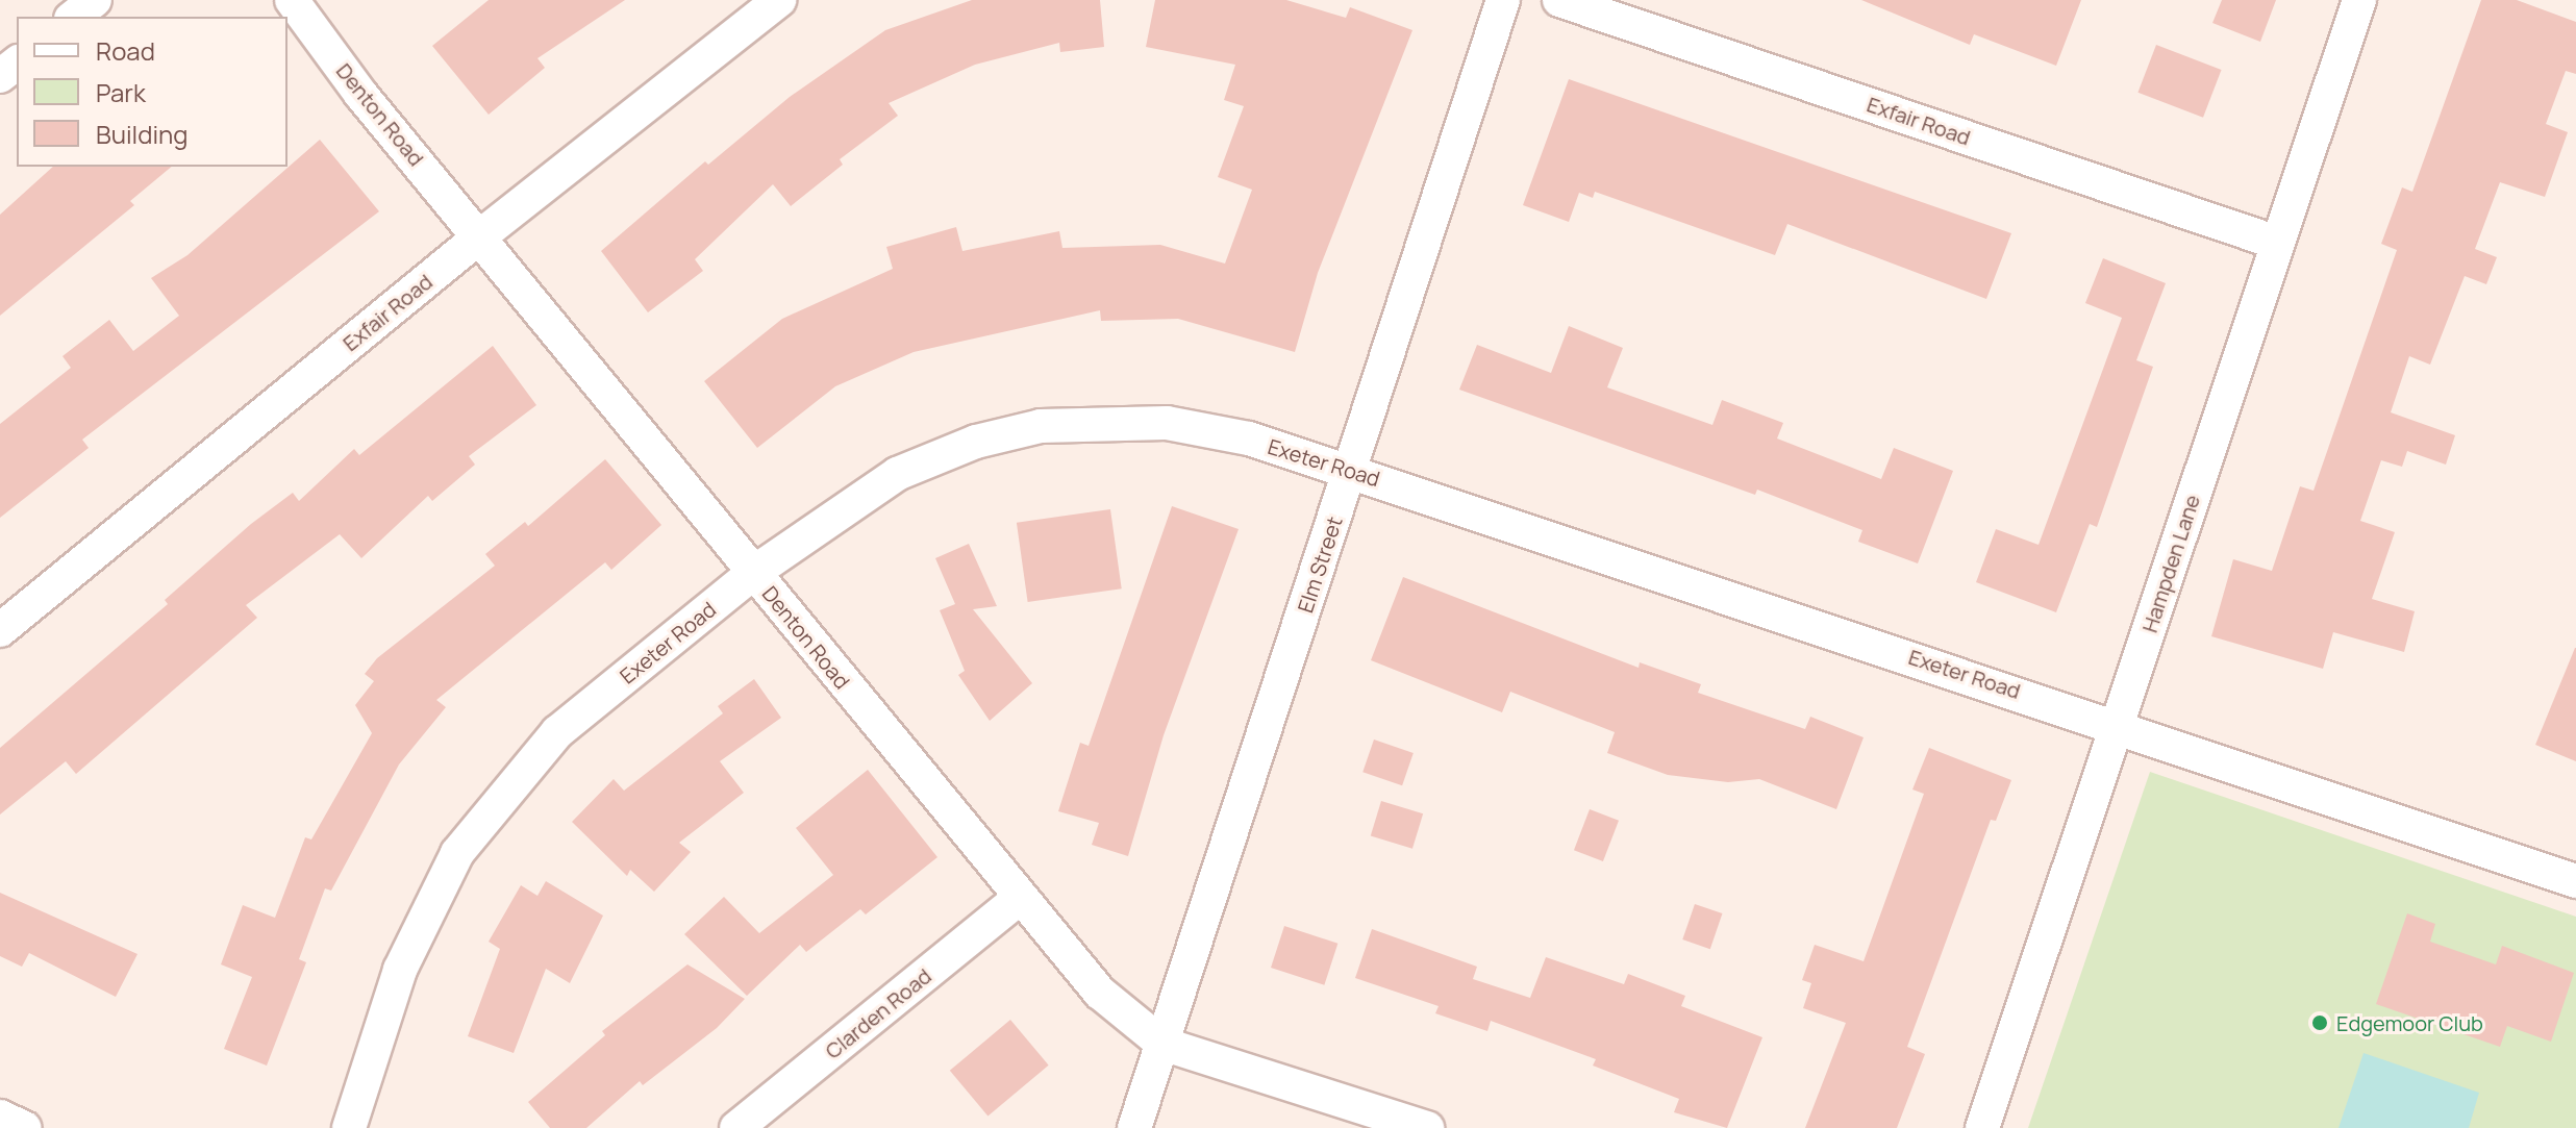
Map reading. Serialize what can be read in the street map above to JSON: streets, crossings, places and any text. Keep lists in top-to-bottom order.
{
  "streets": {
    "street": [
      "Denton Road",
      "Exfair Road",
      "Exeter Road",
      "Hampden Lane",
      "Elm Street",
      "Clarden Road"
    ]
  },
  "crossings": [
    ["Denton Road", "Exfair Road"],
    ["Denton Road", "Exeter Road"],
    ["Denton Road", "Elm Street"],
    ["Denton Road", "Clarden Road"],
    ["Exfair Road", "Hampden Lane"],
    ["Exeter Road", "Hampden Lane"],
    ["Exeter Road", "Elm Street"]
  ],
  "places": ["Edgemoor Club"],
  "legend": ["Road", "Park", "Building"]
}
